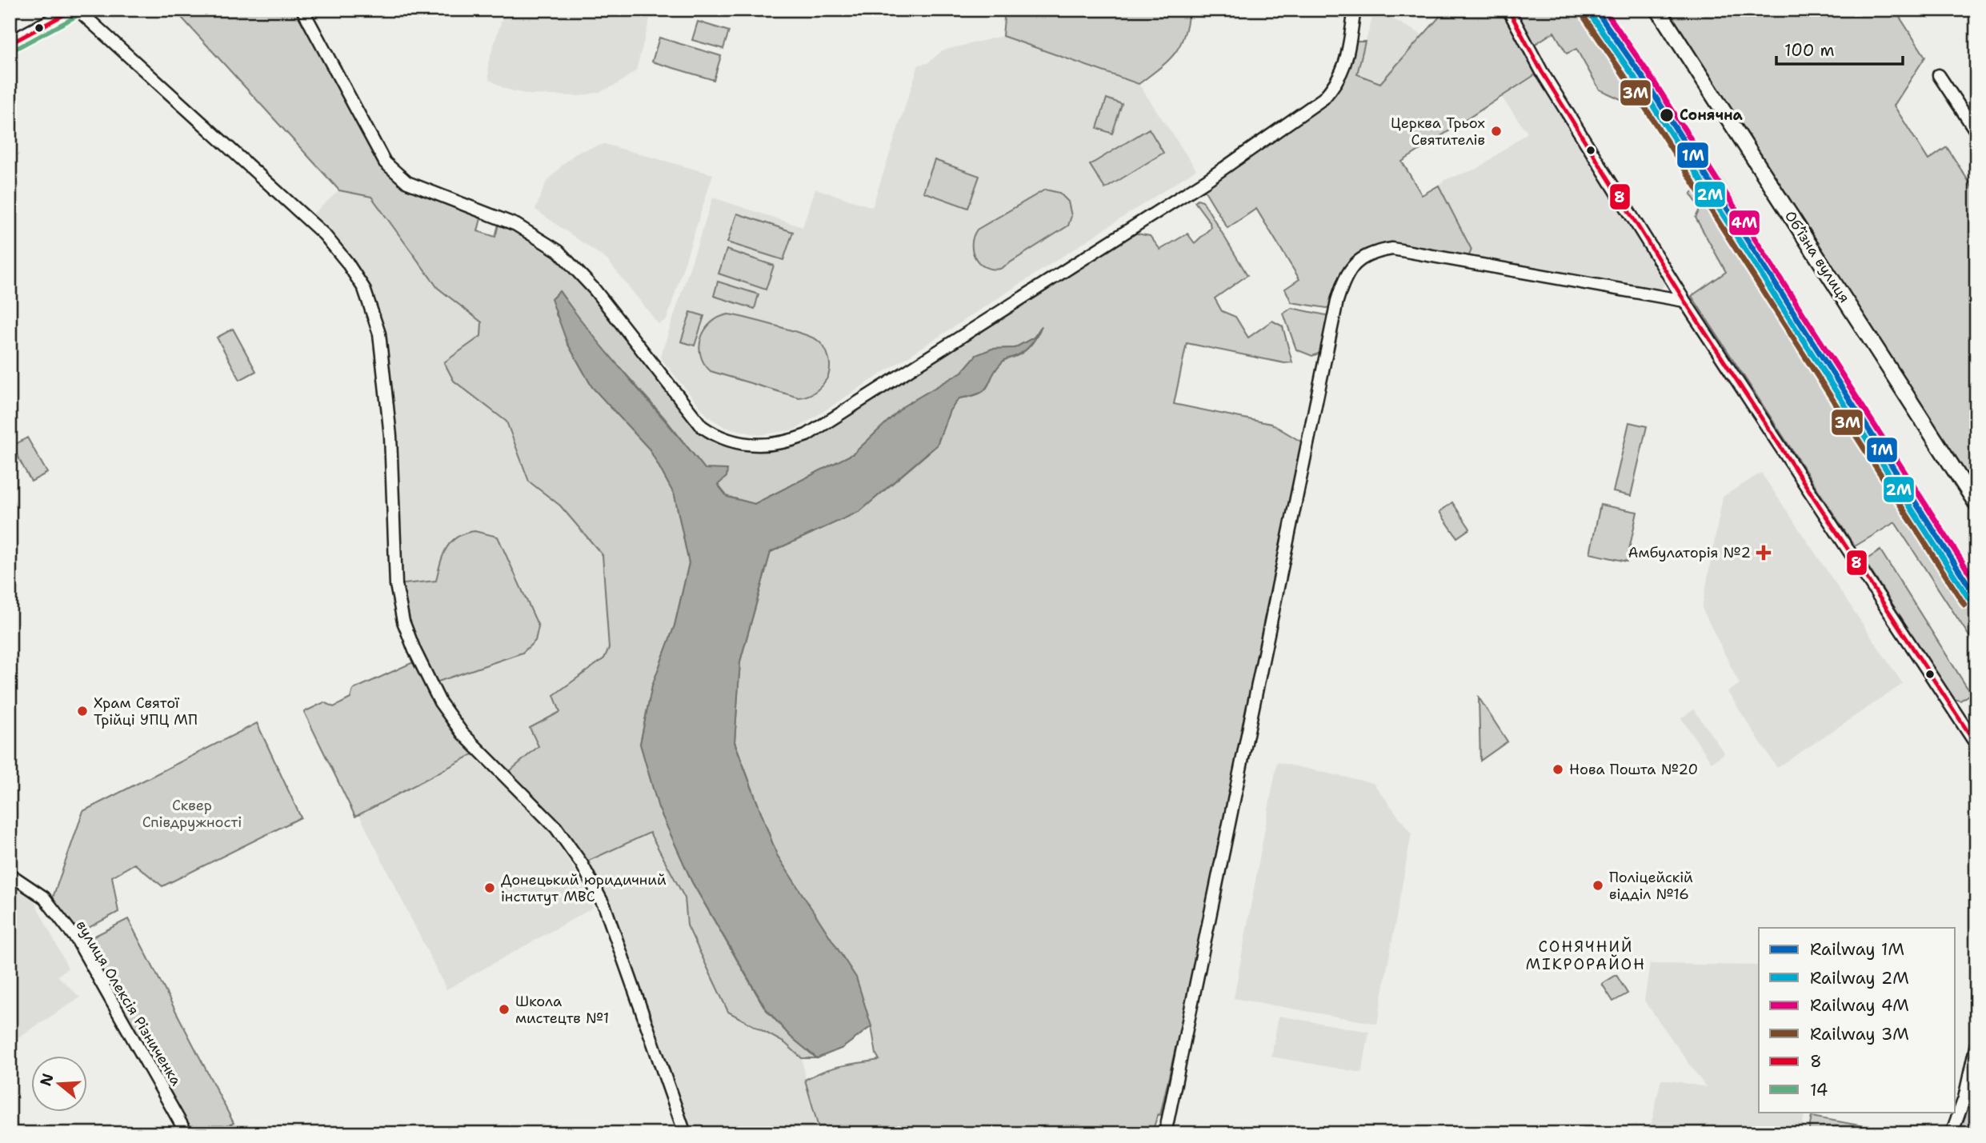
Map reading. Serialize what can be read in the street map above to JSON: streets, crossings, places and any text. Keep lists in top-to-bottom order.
{
  "streets": {
    "main road": ["Обʼїзна вулиця"],
    "street": ["вулиця Олексія Різниченка"]
  },
  "districts": ["СОНЯЧНИЙ МІКРОРАЙОН"],
  "parks": ["Сквер Співдружності"],
  "places": {
    "other": [
      "Сонячна",
      "Церква Трьох Святителів",
      "Храм Святої Трійці УПЦ МП",
      "Нова Пошта №20",
      "Поліцейскій відділ №16",
      "Донецький юридичний інститут МВС",
      "Школа мистецтв №1"
    ],
    "health": ["Амбулаторія №2"]
  },
  "lines": [
    "rail line 1М",
    "rail line 4М",
    "transit line 8",
    "rail line 2М",
    "transit line 14",
    "rail line 3М"
  ],
  "legend": [
    "Railway 1М",
    "Railway 2М",
    "Railway 4М",
    "Railway 3М",
    "8",
    "14"
  ],
  "scale_bar": "100 m",
  "north": "left"
}
